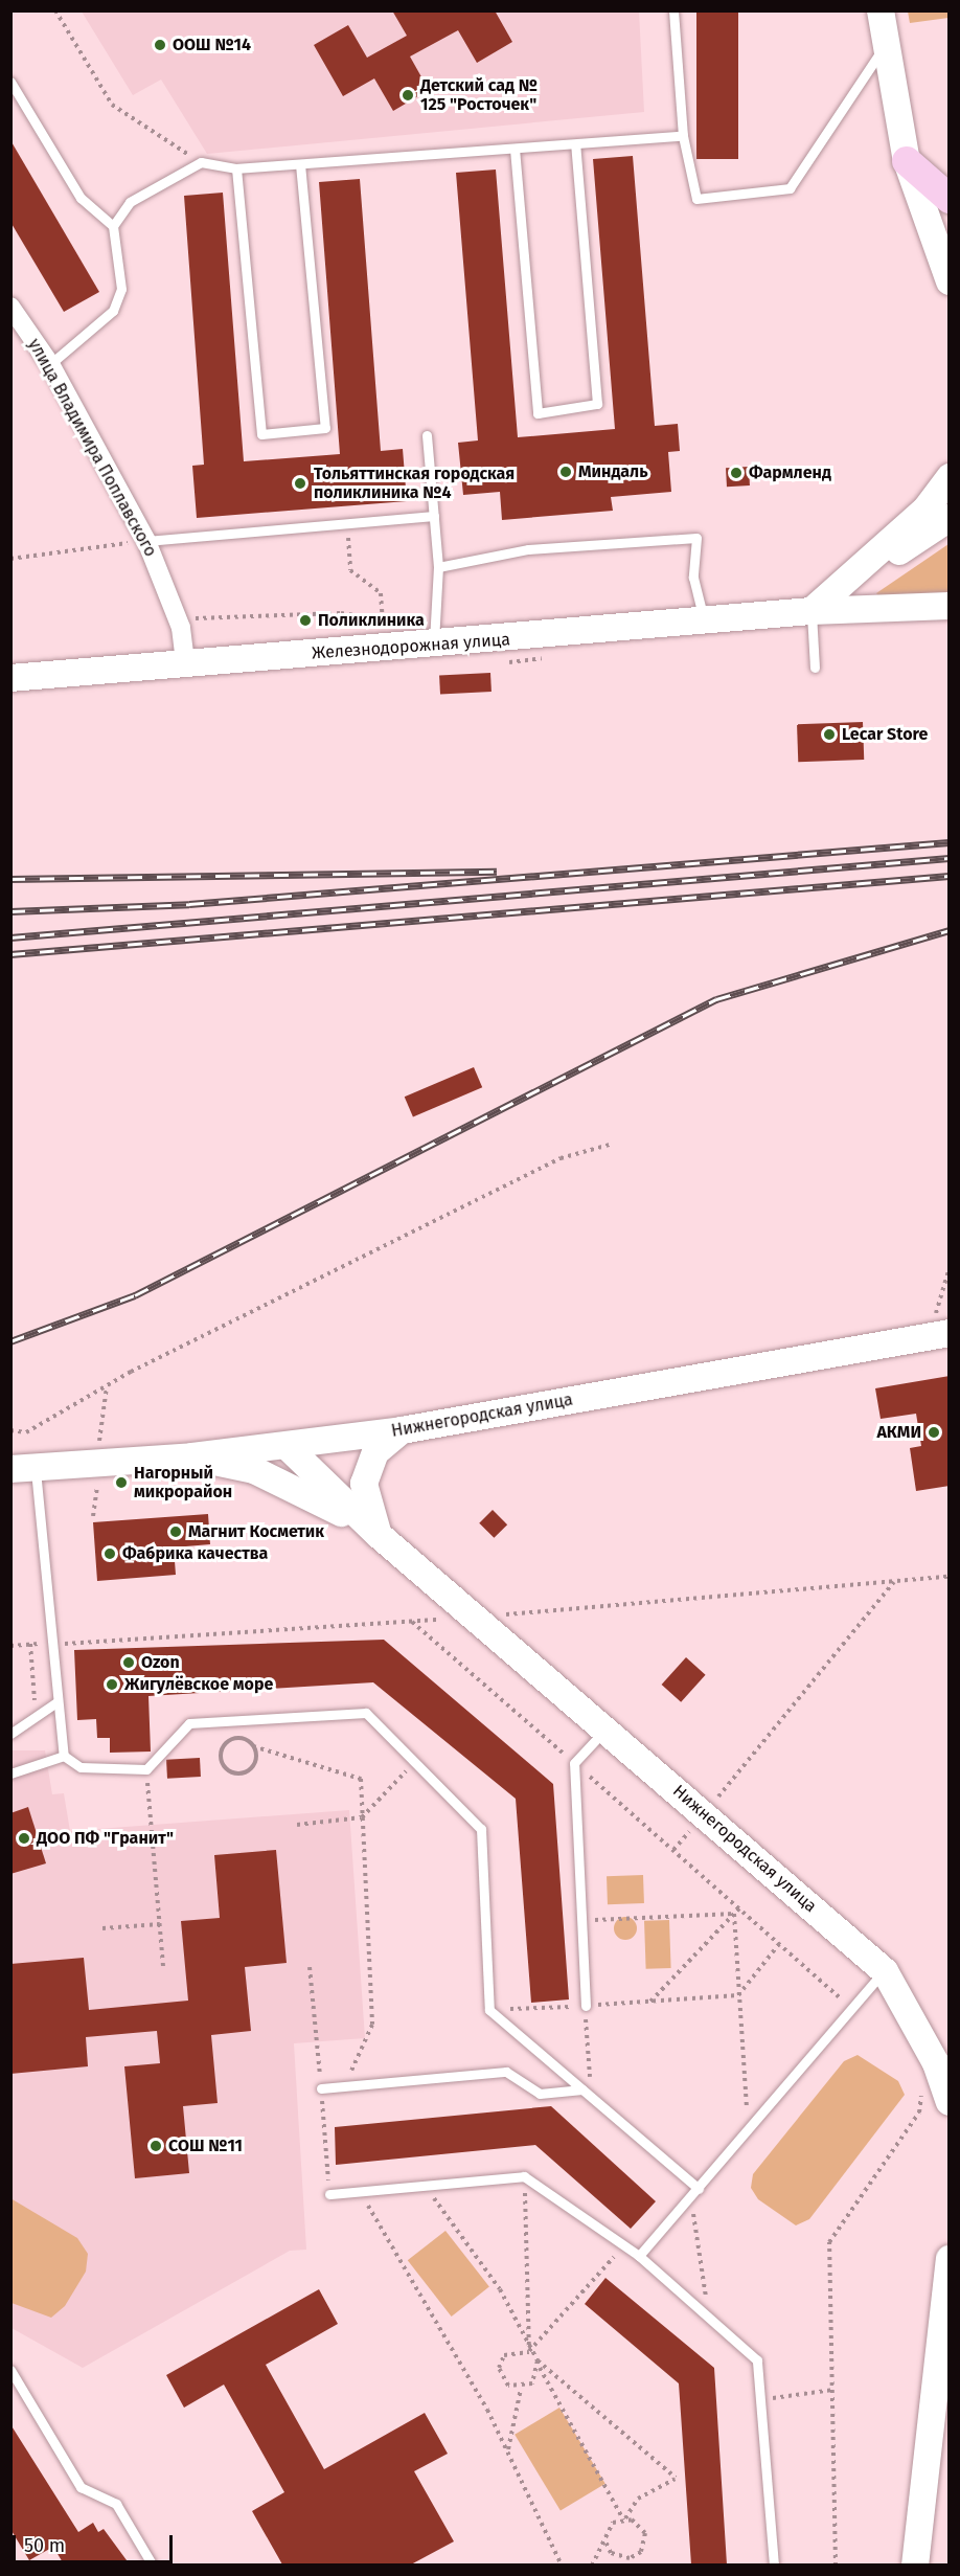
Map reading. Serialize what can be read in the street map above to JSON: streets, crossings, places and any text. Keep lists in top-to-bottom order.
{
  "streets": {
    "street": ["улица Владимира Поплавского", "Железнодорожная улица", "Нижнегородская улица"]
  },
  "crossings": [
    ["улица Владимира Поплавского", "Железнодорожная улица"]
  ],
  "places": [
    "ООШ №14",
    "Детский сад № 125 \"Росточек\"",
    "Миндаль",
    "Фармленд",
    "Тольяттинская городская поликлиника №4",
    "Поликлиника",
    "Lecar Store",
    "АКМИ",
    "Нагорный микрорайон",
    "Магнит Косметик",
    "Фабрика качества",
    "Ozon",
    "Жигулёвское море",
    "ДОО ПФ \"Гранит\"",
    "СОШ №11"
  ],
  "scale_bar": "50 m"
}
